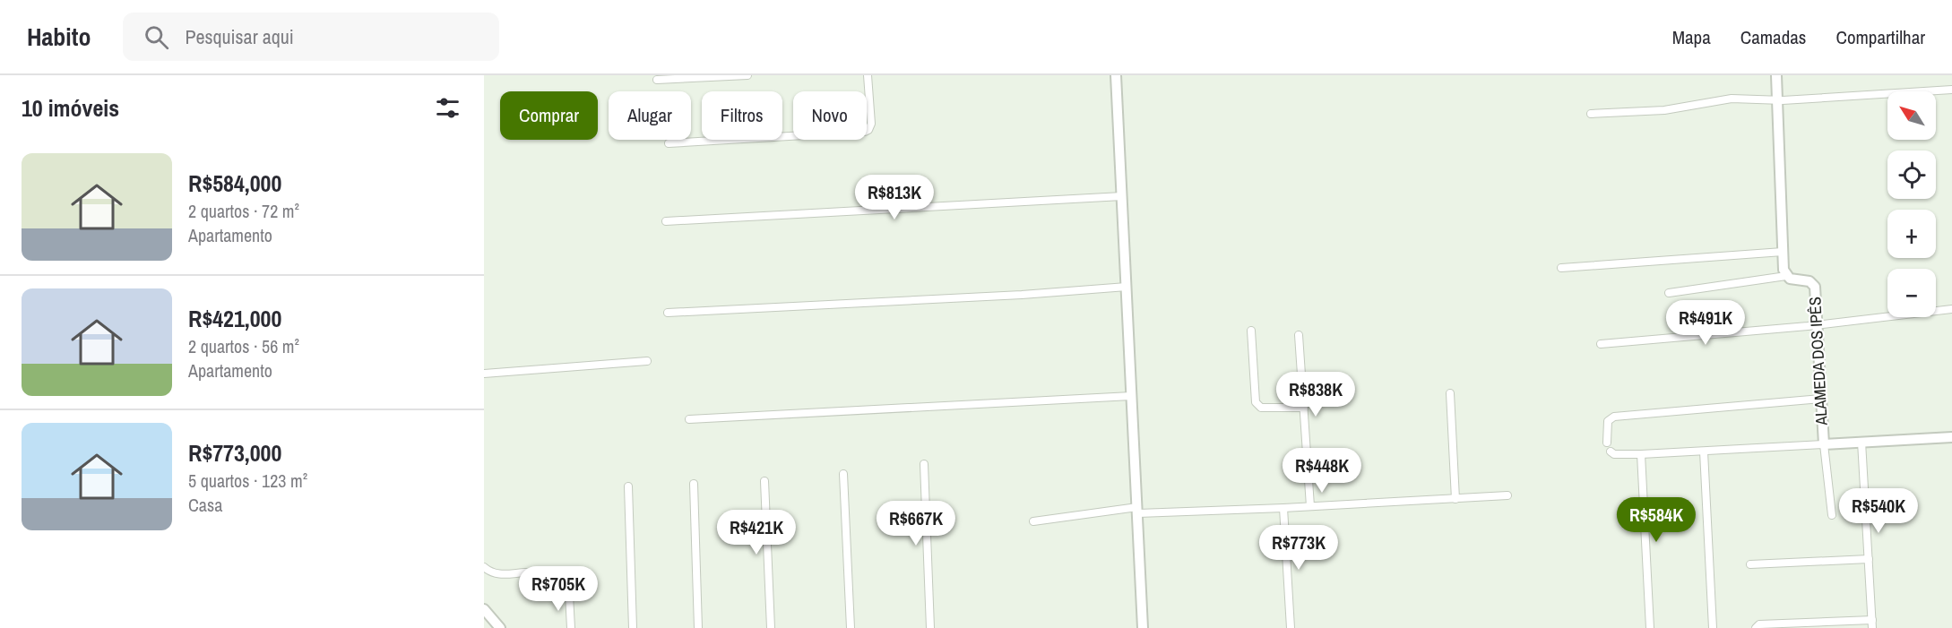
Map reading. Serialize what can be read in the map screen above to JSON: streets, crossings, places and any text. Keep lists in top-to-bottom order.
{
  "streets": {
    "street": ["ALAMEDA DOS IPÊS"]
  },
  "north": "top left",
  "page": {
    "header": "Habito",
    "search": "Pesquisar aqui",
    "nav": ["Mapa", "Camadas", "Compartilhar"],
    "heading": "10 imóveis",
    "map_buttons": ["+", "−"],
    "chip": [
      "Comprar",
      "Alugar",
      "Filtros",
      "Novo"
    ],
    "list": [
      {
        "name": "R$584,000",
        "note": "2 quartos · 72 m² · Apartamento"
      },
      {
        "name": "R$421,000",
        "note": "2 quartos · 56 m² · Apartamento"
      },
      {
        "name": "R$773,000",
        "note": "5 quartos · 123 m² · Casa"
      }
    ],
    "price": [
      "R$813K",
      "R$491K",
      "R$838K",
      "R$448K",
      "R$540K",
      "R$584K",
      "R$667K",
      "R$421K",
      "R$773K",
      "R$705K"
    ]
  }
}
